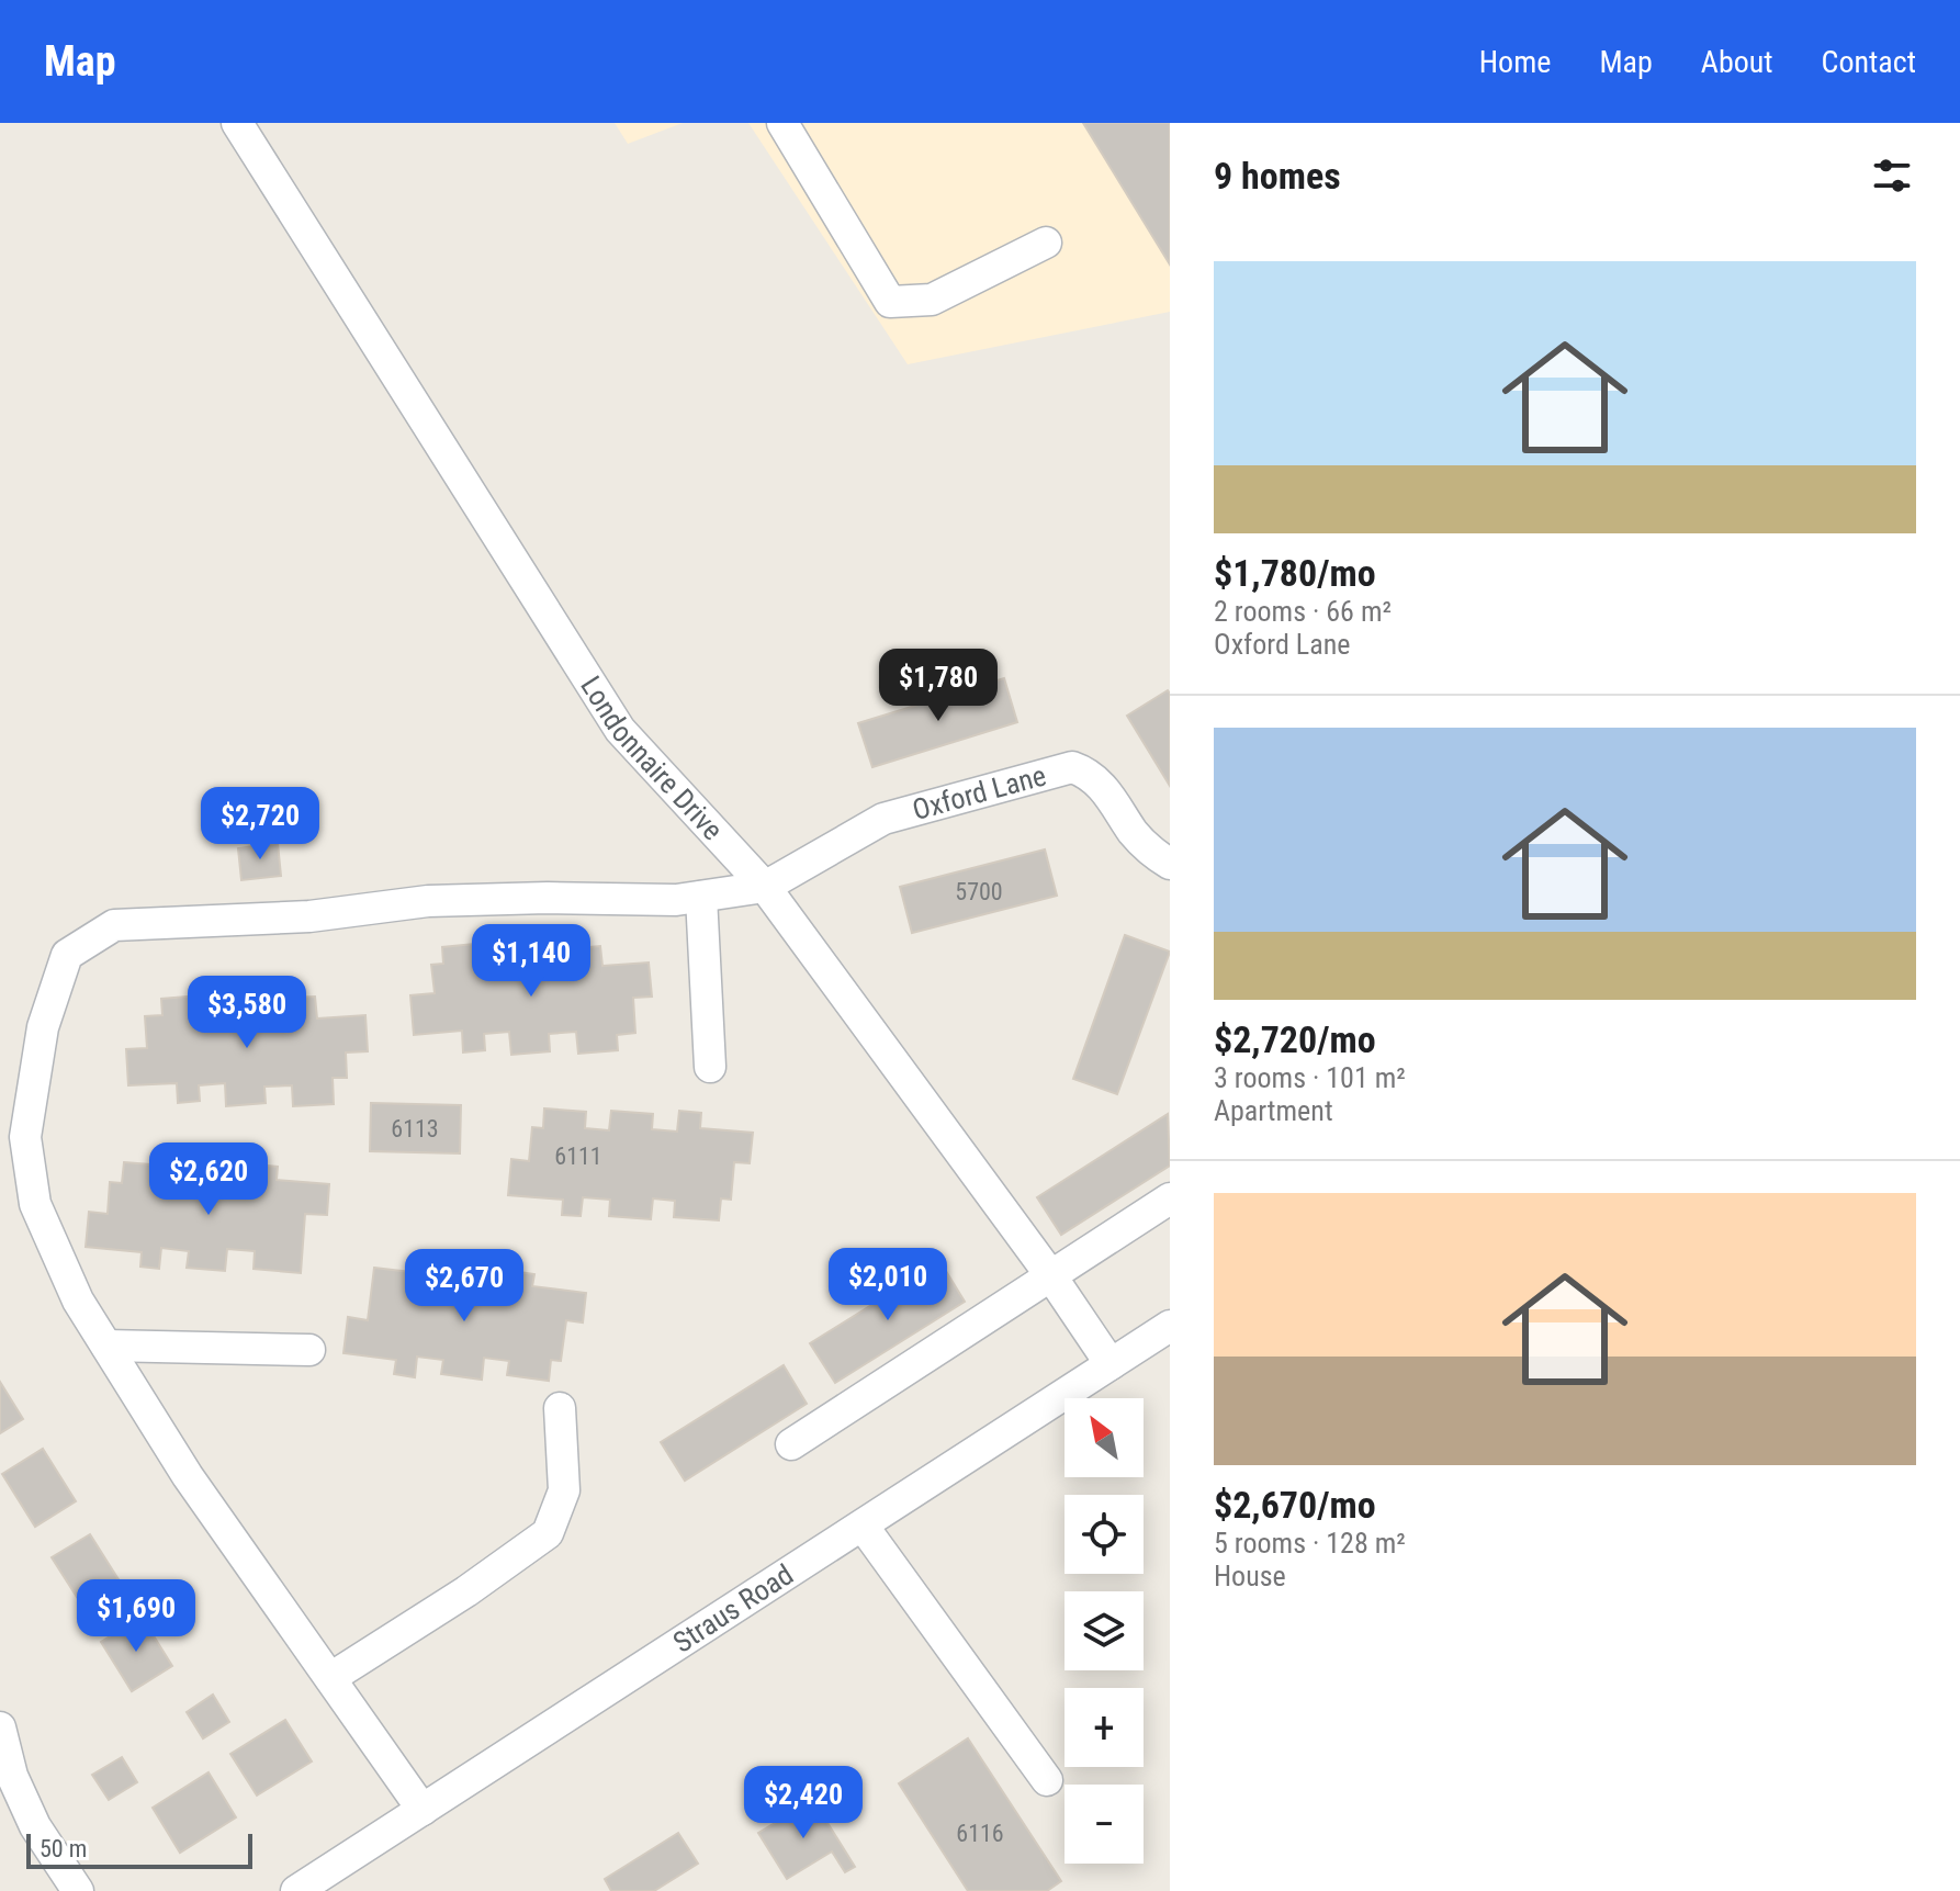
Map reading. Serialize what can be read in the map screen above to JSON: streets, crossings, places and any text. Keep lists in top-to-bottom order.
{
  "streets": {
    "street": ["Londonnaire Drive", "Oxford Lane", "Straus Road"]
  },
  "crossings": [
    ["Londonnaire Drive", "Oxford Lane"],
    ["Londonnaire Drive", "Straus Road"]
  ],
  "house_numbers": [
    "5700",
    "6113",
    "6111",
    "6116"
  ],
  "scale_bar": "50 m",
  "north": "top left",
  "page": {
    "header": "Map",
    "nav": [
      "Home",
      "Map",
      "About",
      "Contact"
    ],
    "heading": "9 homes",
    "list": [
      {
        "name": "$1,780/mo",
        "note": "2 rooms · 66 m² · Oxford Lane"
      },
      {
        "name": "$2,720/mo",
        "note": "3 rooms · 101 m² · Apartment"
      },
      {
        "name": "$2,670/mo",
        "note": "5 rooms · 128 m² · House"
      }
    ],
    "price": [
      "$1,780",
      "$2,720",
      "$1,140",
      "$3,580",
      "$2,620",
      "$2,010",
      "$2,670",
      "$1,690",
      "$2,420"
    ],
    "map_buttons": ["+", "−"],
    "scale": "50 m"
  }
}
